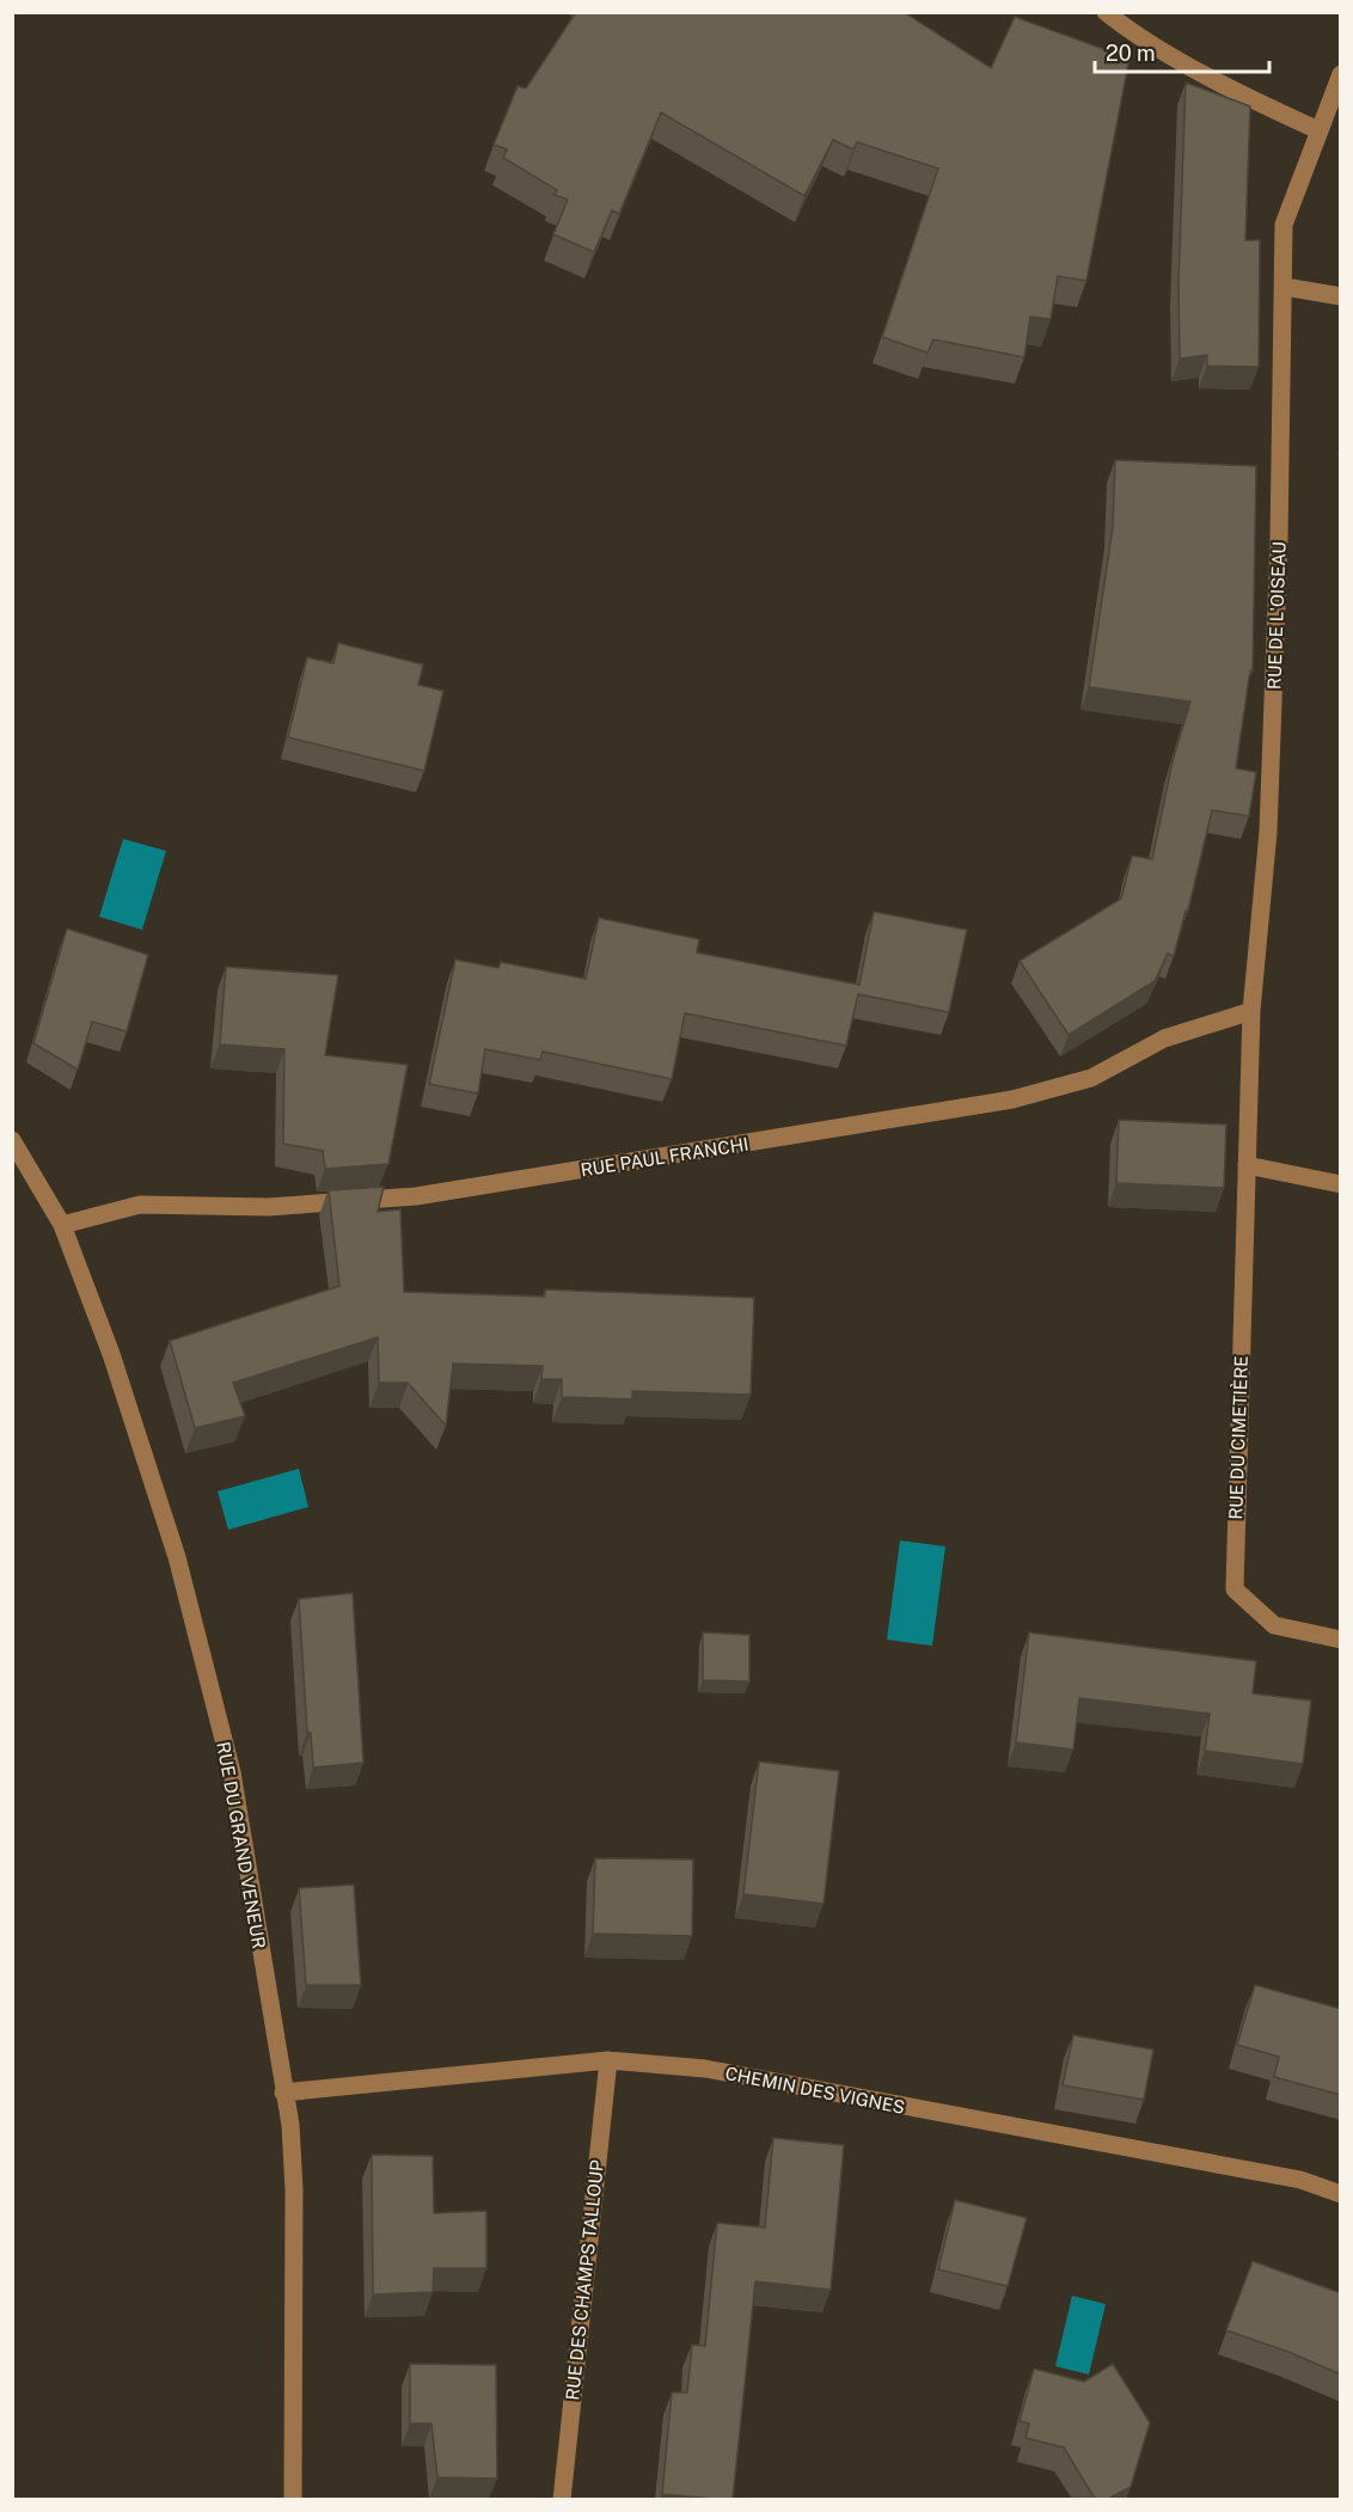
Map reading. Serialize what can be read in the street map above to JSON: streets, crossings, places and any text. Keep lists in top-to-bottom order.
{
  "streets": {
    "street": [
      "RUE DE L'OISEAU",
      "RUE PAUL FRANCHI",
      "RUE DU CIMETIÈRE",
      "RUE DU GRAND VENEUR",
      "CHEMIN DES VIGNES",
      "RUE DES CHAMPS TALLOUP"
    ]
  },
  "crossings": [
    ["RUE DE L'OISEAU", "RUE PAUL FRANCHI"],
    ["RUE DE L'OISEAU", "RUE DU CIMETIÈRE"],
    ["RUE PAUL FRANCHI", "RUE DU GRAND VENEUR"],
    ["RUE DU GRAND VENEUR", "CHEMIN DES VIGNES"],
    ["CHEMIN DES VIGNES", "RUE DES CHAMPS TALLOUP"]
  ],
  "scale_bar": "20 m"
}
